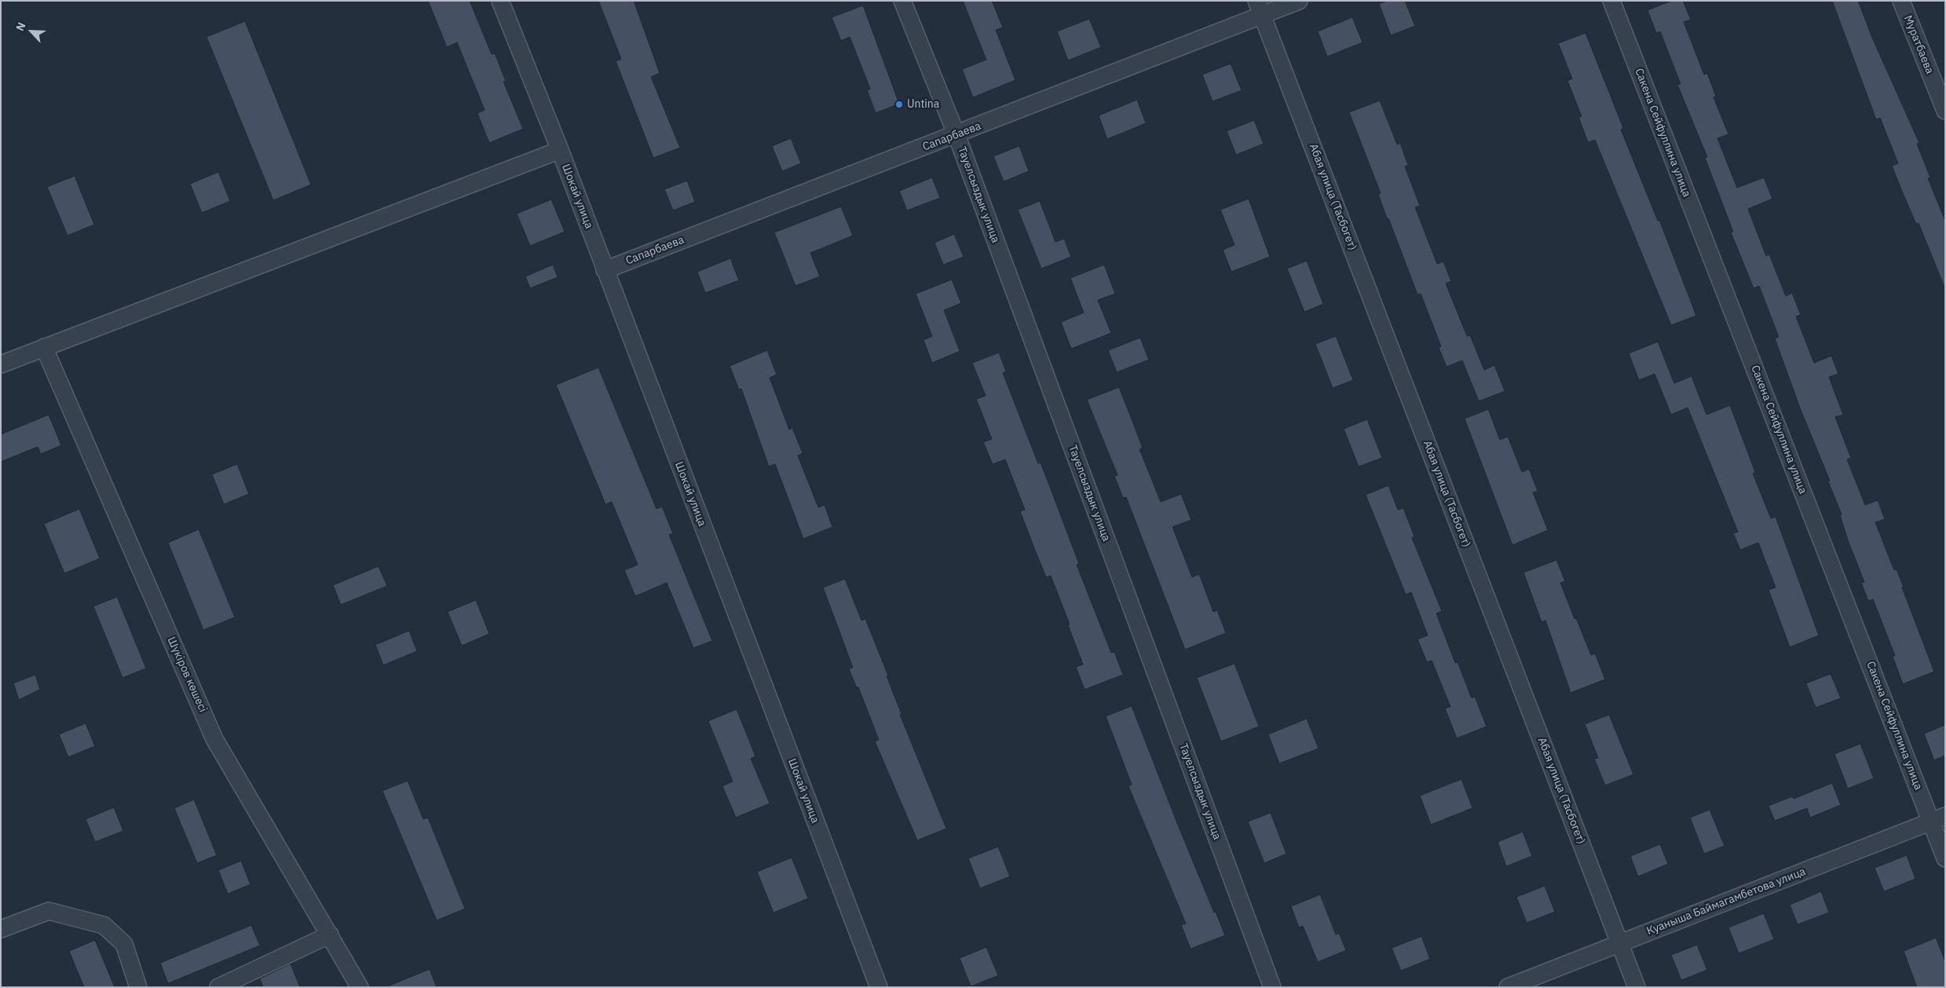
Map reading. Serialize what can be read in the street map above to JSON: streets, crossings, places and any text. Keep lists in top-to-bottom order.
{
  "streets": {
    "street": [
      "Муратбаева",
      "Сакена Сейфуллина улица",
      "Сапарбаева",
      "Тауелсыздык улица",
      "Шокай улица",
      "Абая улица (Тасбогет)",
      "Шүкіров көшесі",
      "Куаныша Баймагамбетова улица"
    ]
  },
  "crossings": [
    ["Сакена Сейфуллина улица", "Куаныша Баймагамбетова улица"],
    ["Сапарбаева", "Тауелсыздык улица"],
    ["Сапарбаева", "Шокай улица"],
    ["Сапарбаева", "Абая улица (Тасбогет)"],
    ["Абая улица (Тасбогет)", "Куаныша Баймагамбетова улица"]
  ],
  "places": ["Untina"],
  "north": "top left"
}
